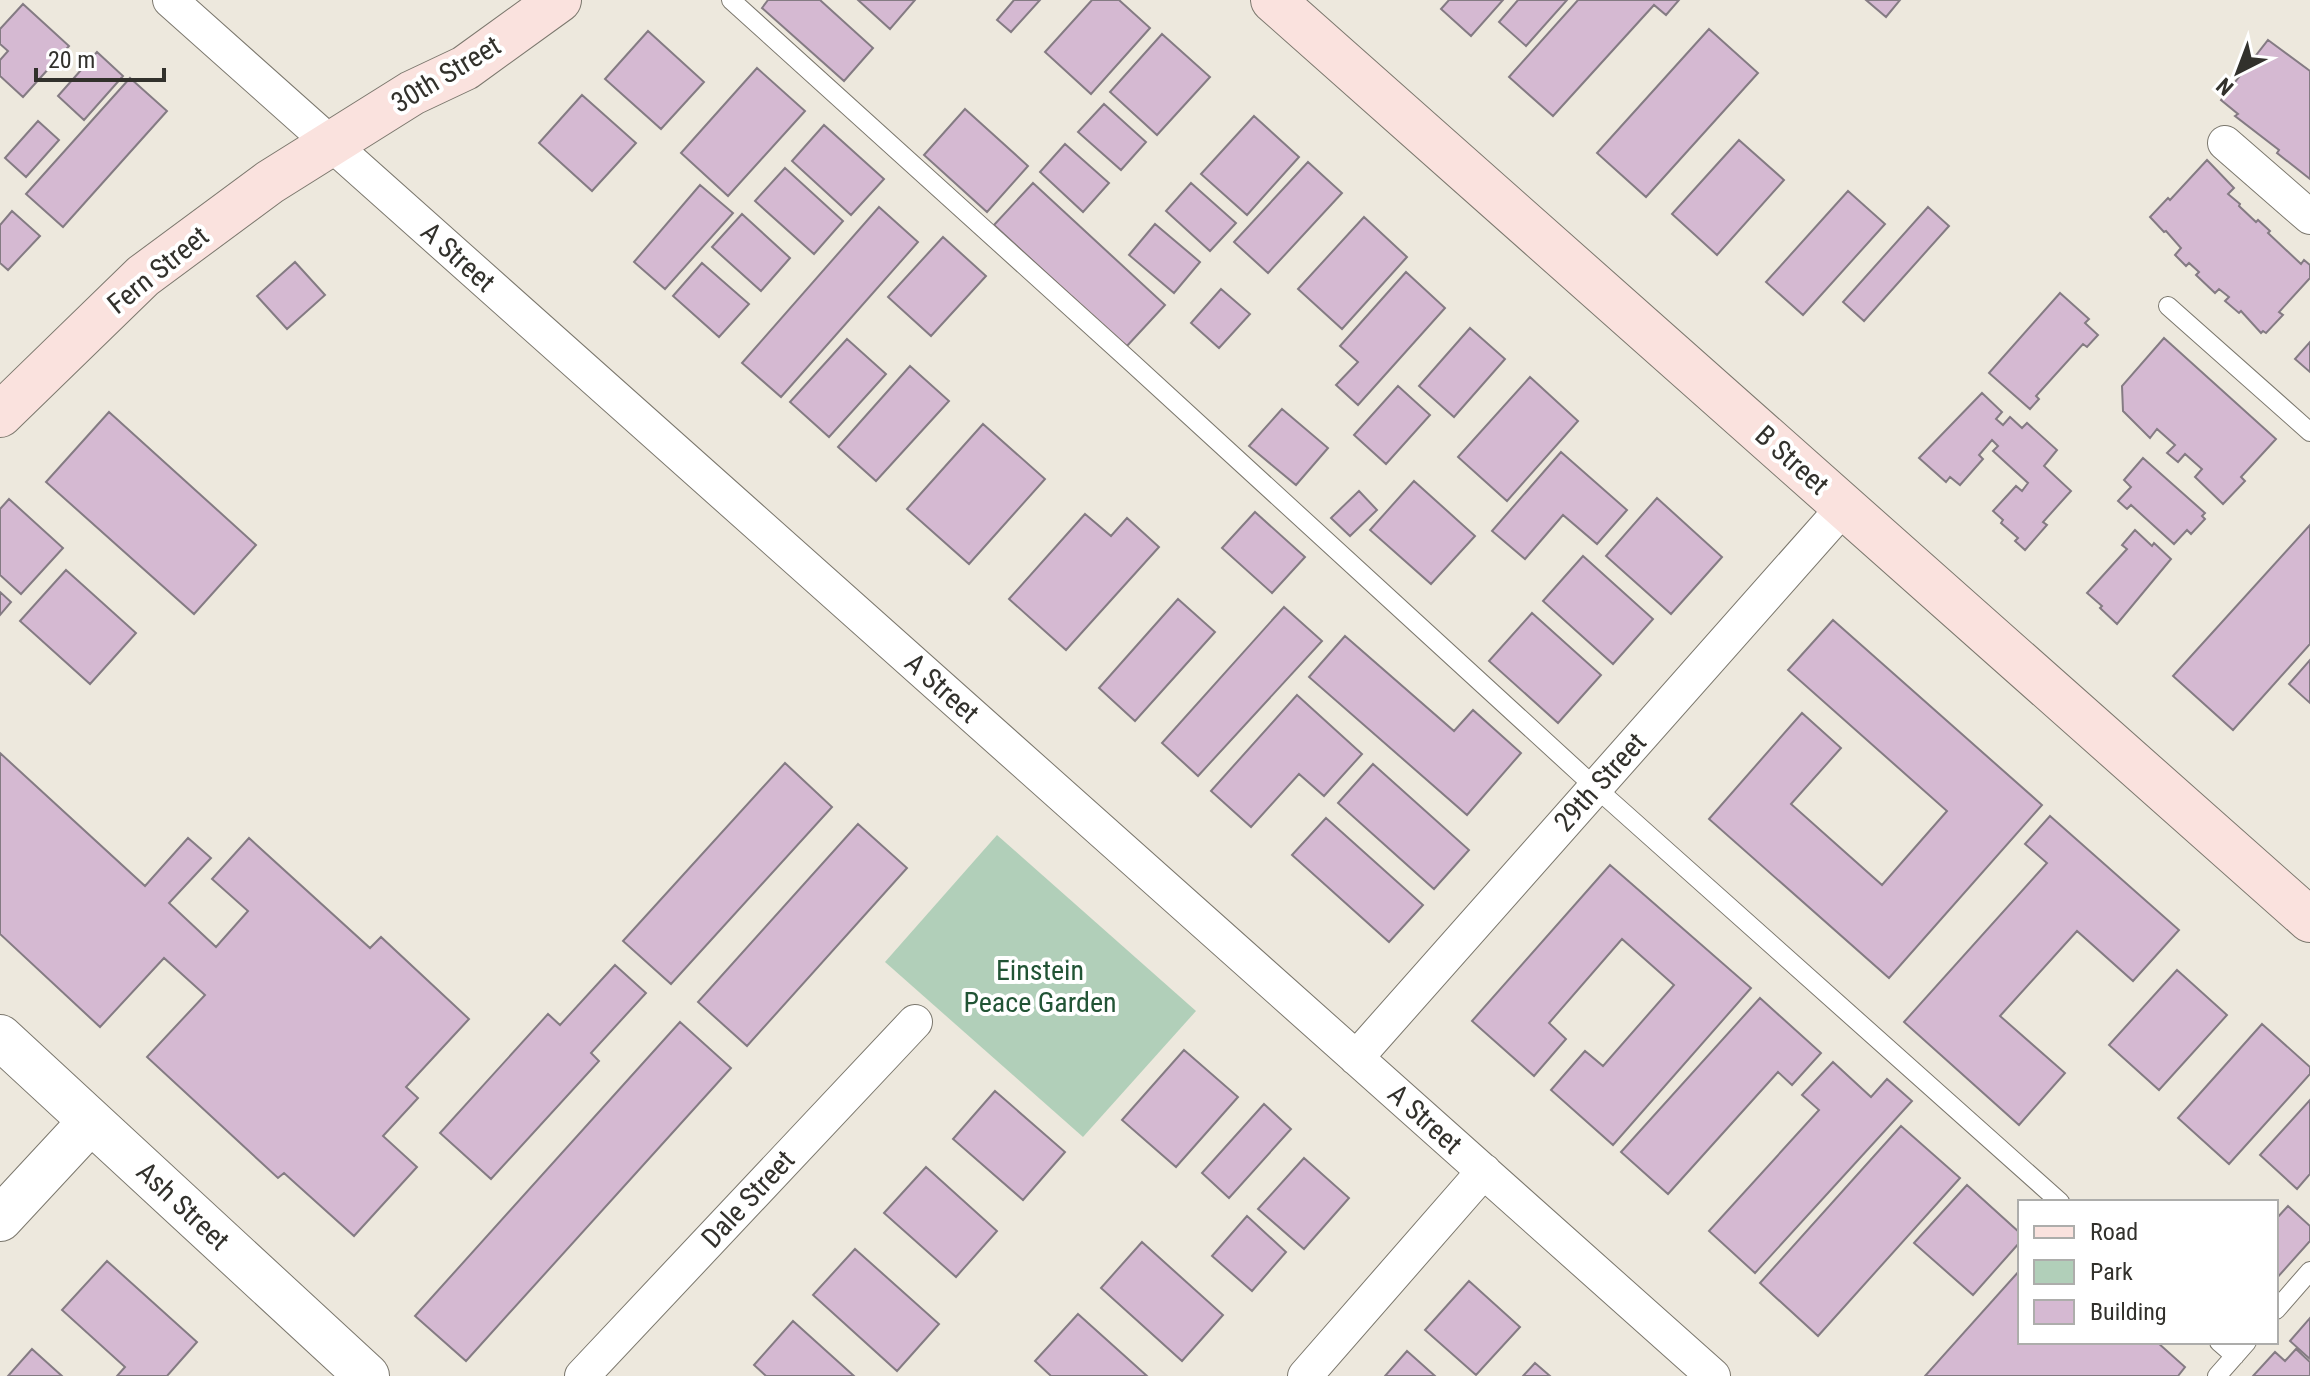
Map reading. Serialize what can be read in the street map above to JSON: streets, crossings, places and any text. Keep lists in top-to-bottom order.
{
  "streets": {
    "main road": ["30th Street", "Fern Street", "B Street"],
    "street": [
      "A Street",
      "29th Street",
      "Dale Street",
      "Ash Street"
    ]
  },
  "crossings": [
    ["30th Street", "A Street"],
    ["30th Street", "Fern Street"],
    ["A Street", "Fern Street"],
    ["A Street", "29th Street"],
    ["B Street", "29th Street"]
  ],
  "parks": ["Einstein Peace Garden"],
  "legend": ["Road", "Park", "Building"],
  "scale_bar": "20 m",
  "north": "bottom left"
}
